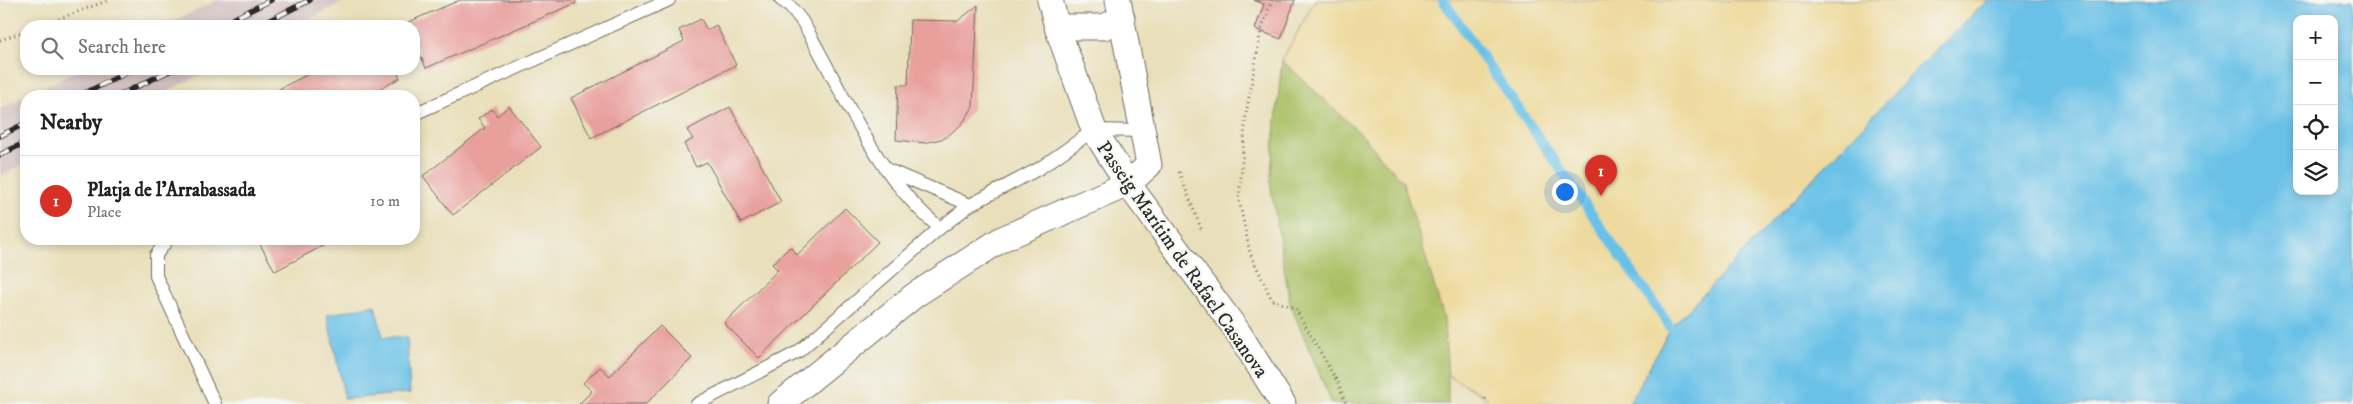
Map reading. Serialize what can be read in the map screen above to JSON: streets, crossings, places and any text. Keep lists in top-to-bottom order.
{
  "streets": {
    "street": ["Passeig Marítim de Rafael Casanova"]
  },
  "page": {
    "map_buttons": ["+", "−"],
    "search": "Search here",
    "heading": "Nearby",
    "pins": "1",
    "list": [
      {
        "mark": "1",
        "name": "Platja de l'Arrabassada",
        "note": "Place",
        "value": "10 m"
      }
    ]
  }
}
